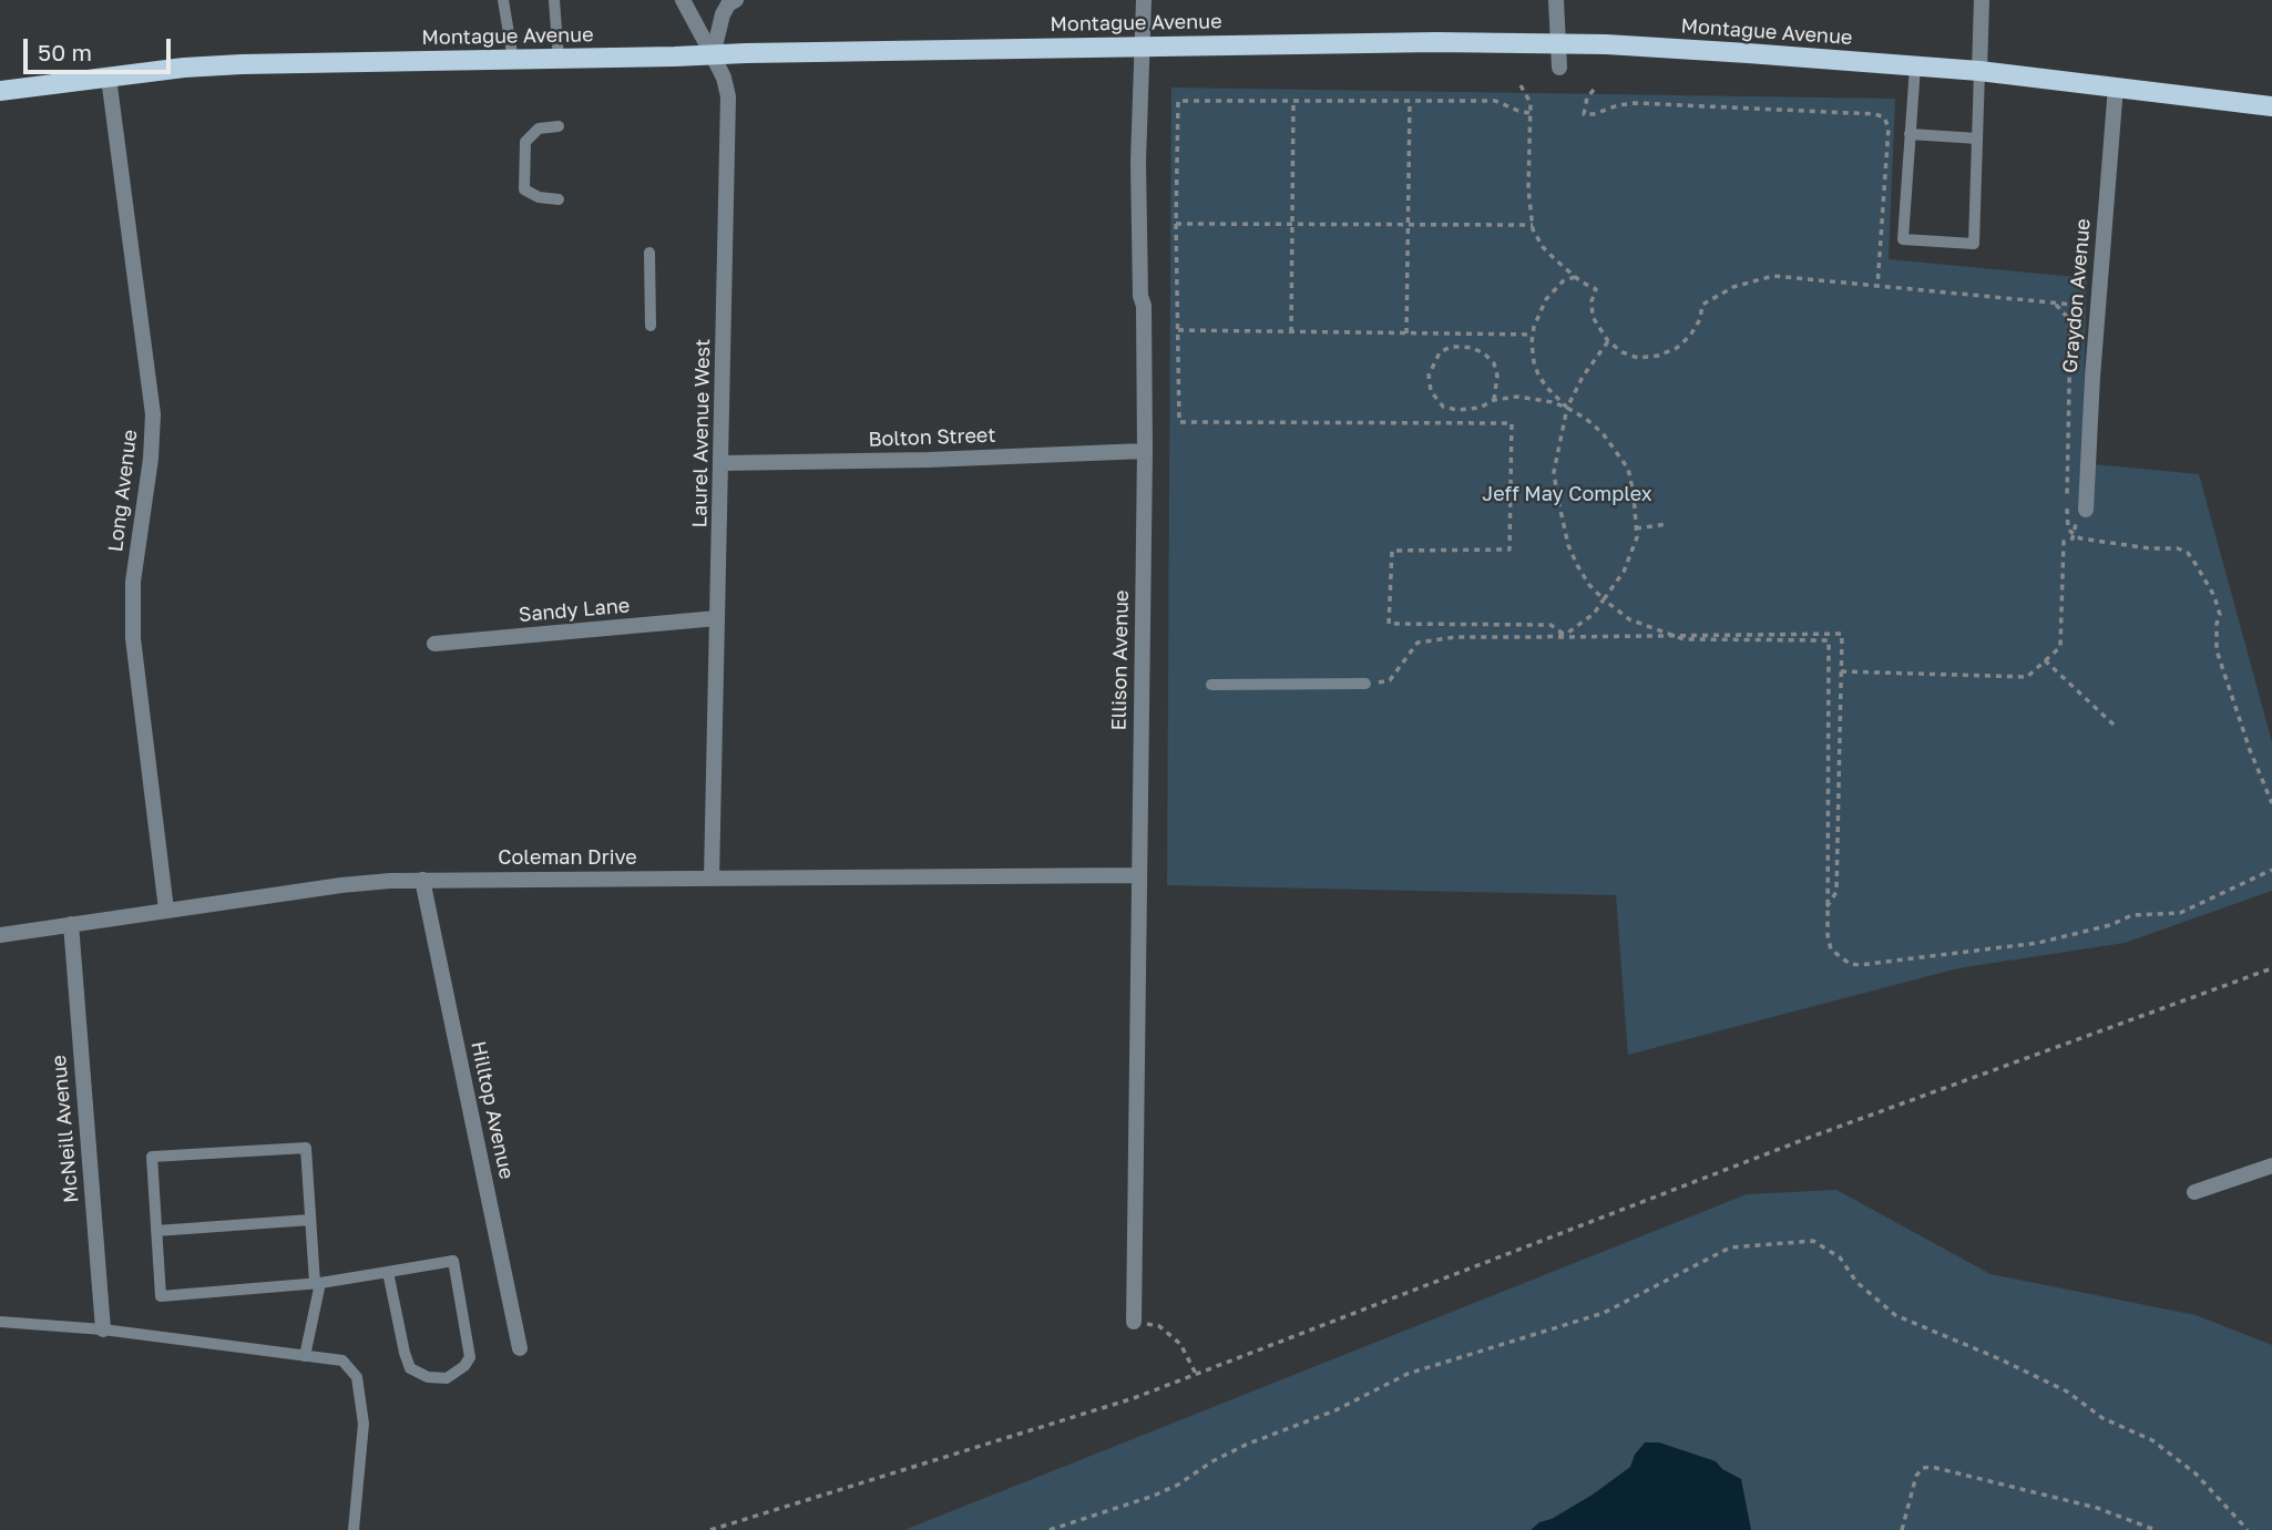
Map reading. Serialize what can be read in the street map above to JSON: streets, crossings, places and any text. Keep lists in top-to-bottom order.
{
  "streets": {
    "main road": ["Montague Avenue"],
    "street": [
      "Graydon Avenue",
      "Laurel Avenue West",
      "Bolton Street",
      "Long Avenue",
      "Sandy Lane",
      "Ellison Avenue",
      "Coleman Drive",
      "Hilltop Avenue",
      "McNeill Avenue"
    ]
  },
  "crossings": [
    ["Montague Avenue", "Graydon Avenue"],
    ["Montague Avenue", "Laurel Avenue West"],
    ["Montague Avenue", "Long Avenue"],
    ["Montague Avenue", "Ellison Avenue"],
    ["Laurel Avenue West", "Bolton Street"],
    ["Laurel Avenue West", "Sandy Lane"],
    ["Laurel Avenue West", "Coleman Drive"],
    ["Bolton Street", "Ellison Avenue"],
    ["Long Avenue", "Coleman Drive"],
    ["Ellison Avenue", "Coleman Drive"],
    ["Coleman Drive", "Hilltop Avenue"],
    ["Coleman Drive", "McNeill Avenue"]
  ],
  "parks": ["Jeff May Complex"],
  "scale_bar": "50 m"
}
